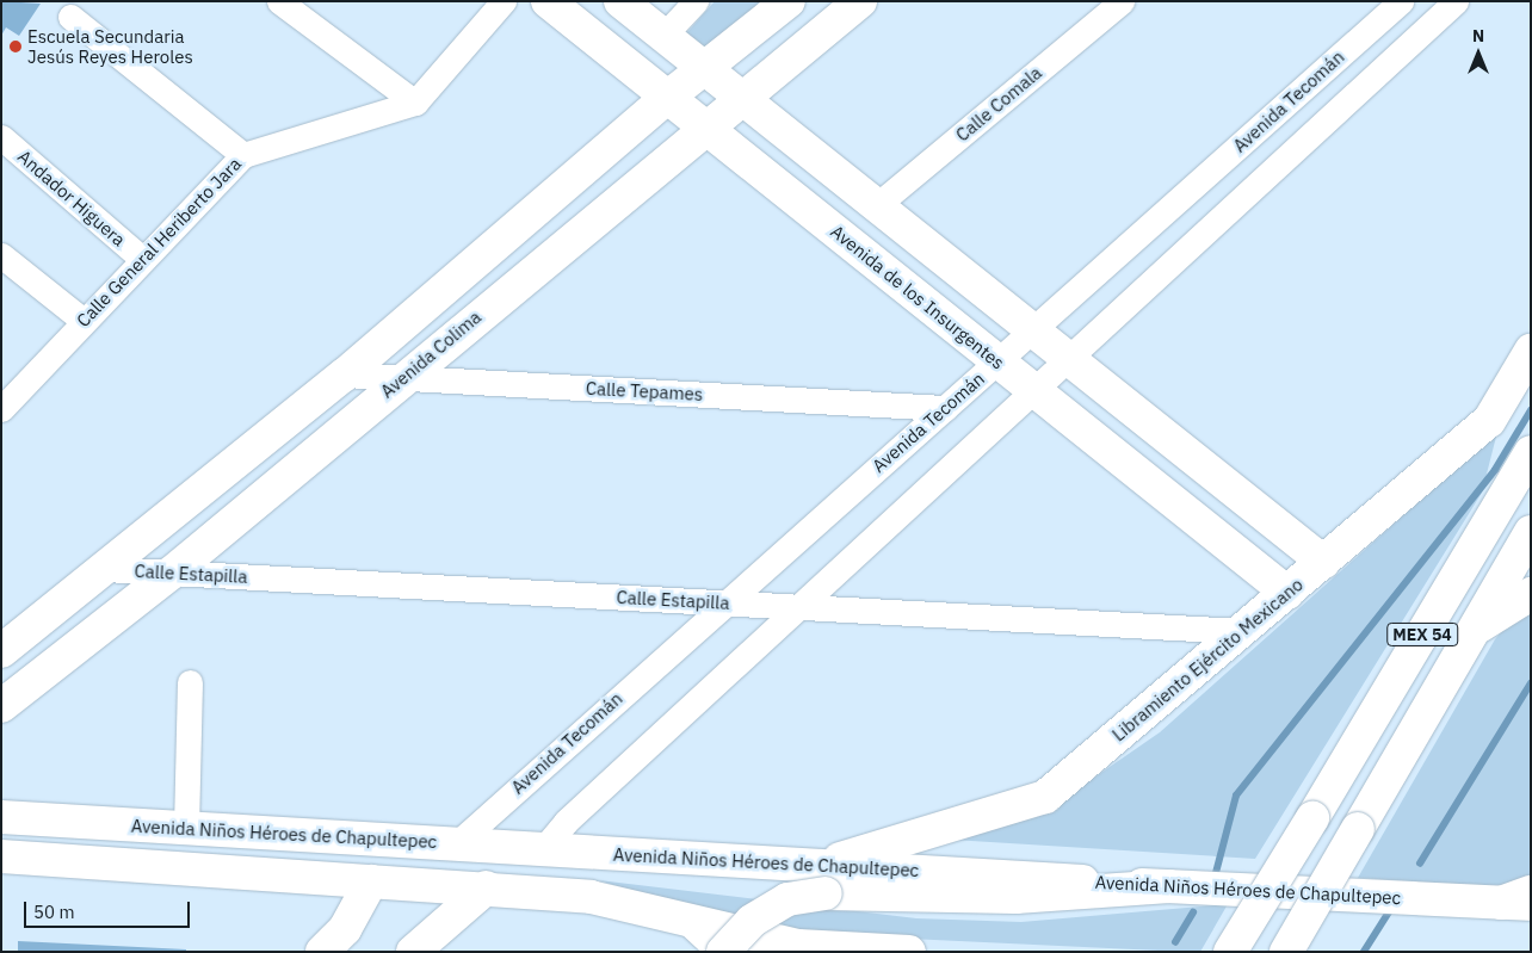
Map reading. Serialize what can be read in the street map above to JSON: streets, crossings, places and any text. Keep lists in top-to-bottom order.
{
  "streets": {
    "main road": [
      "Avenida de los Insurgentes",
      "Avenida Colima",
      "MEX 54",
      "Libramiento Ejército Mexicano",
      "Avenida Niños Héroes de Chapultepec"
    ],
    "street": [
      "Avenida Tecomán",
      "Calle Comala",
      "Andador Higuera",
      "Calle General Heriberto Jara",
      "Calle Tepames",
      "Calle Estapilla"
    ]
  },
  "crossings": [
    ["Avenida Tecomán", "Avenida de los Insurgentes"],
    ["Avenida Tecomán", "Calle Tepames"],
    ["Avenida Tecomán", "Calle Estapilla"],
    ["Avenida Tecomán", "Avenida Niños Héroes de Chapultepec"],
    ["Andador Higuera", "Calle General Heriberto Jara"],
    ["Avenida de los Insurgentes", "Avenida Colima"],
    ["Avenida de los Insurgentes", "Libramiento Ejército Mexicano"],
    ["Avenida Colima", "Calle Tepames"],
    ["Avenida Colima", "Calle Estapilla"],
    ["Calle Estapilla", "Libramiento Ejército Mexicano"],
    ["Libramiento Ejército Mexicano", "Avenida Niños Héroes de Chapultepec"]
  ],
  "places": ["Escuela Secundaria Jesús Reyes Heroles"],
  "scale_bar": "50 m",
  "north": "top"
}
